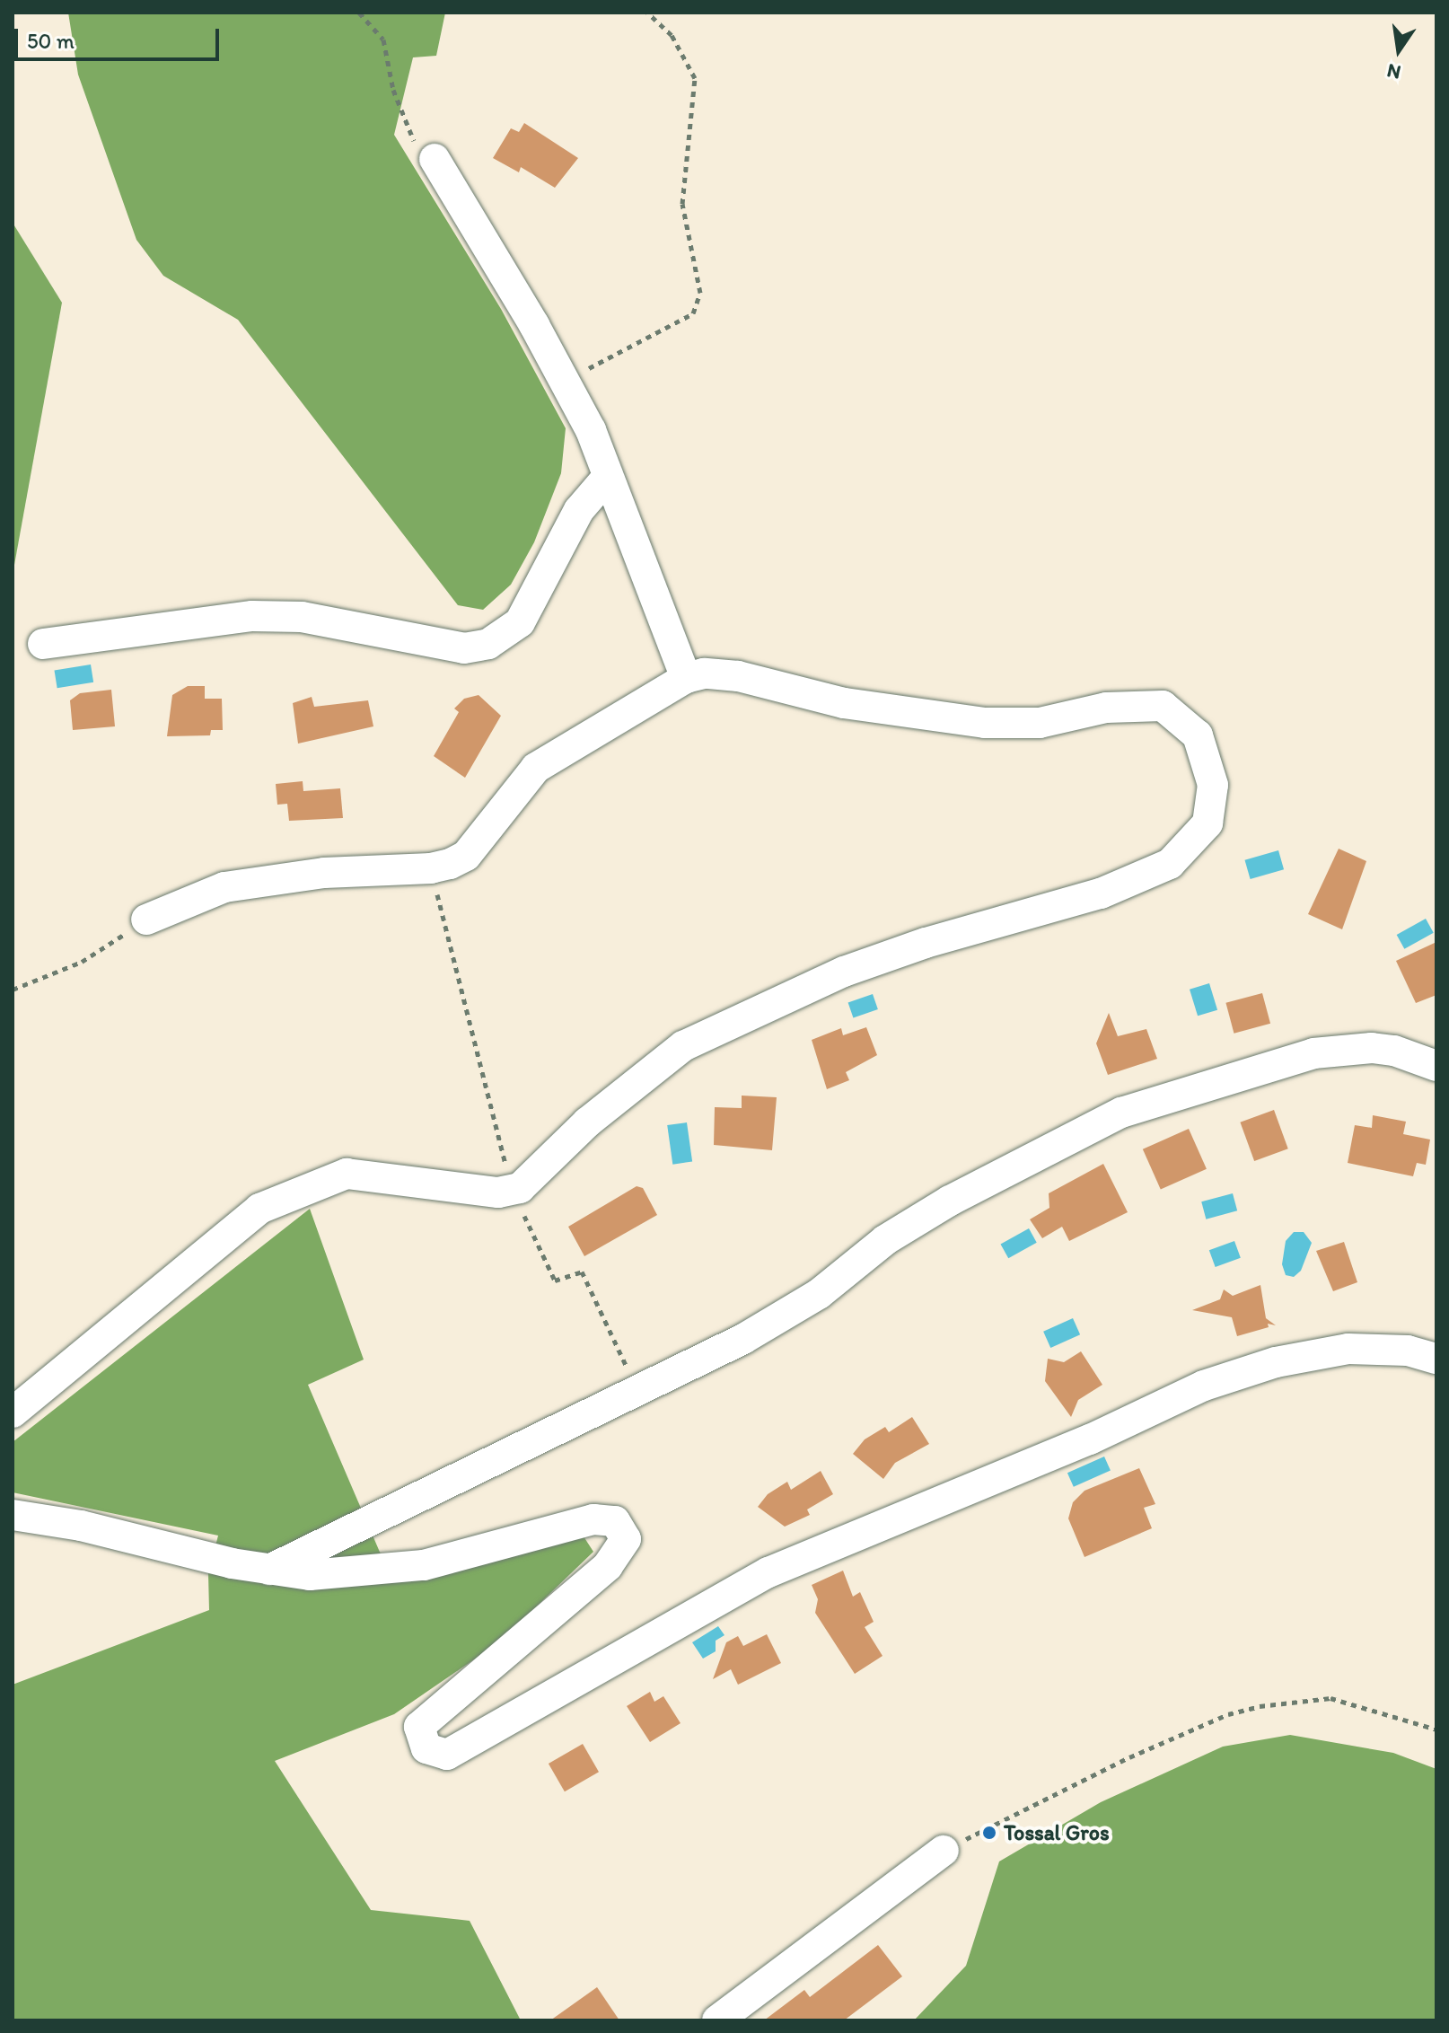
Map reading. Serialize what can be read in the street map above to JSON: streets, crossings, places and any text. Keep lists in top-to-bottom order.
{
  "places": ["Tossal Gros"],
  "scale_bar": "50 m",
  "north": "bottom"
}
